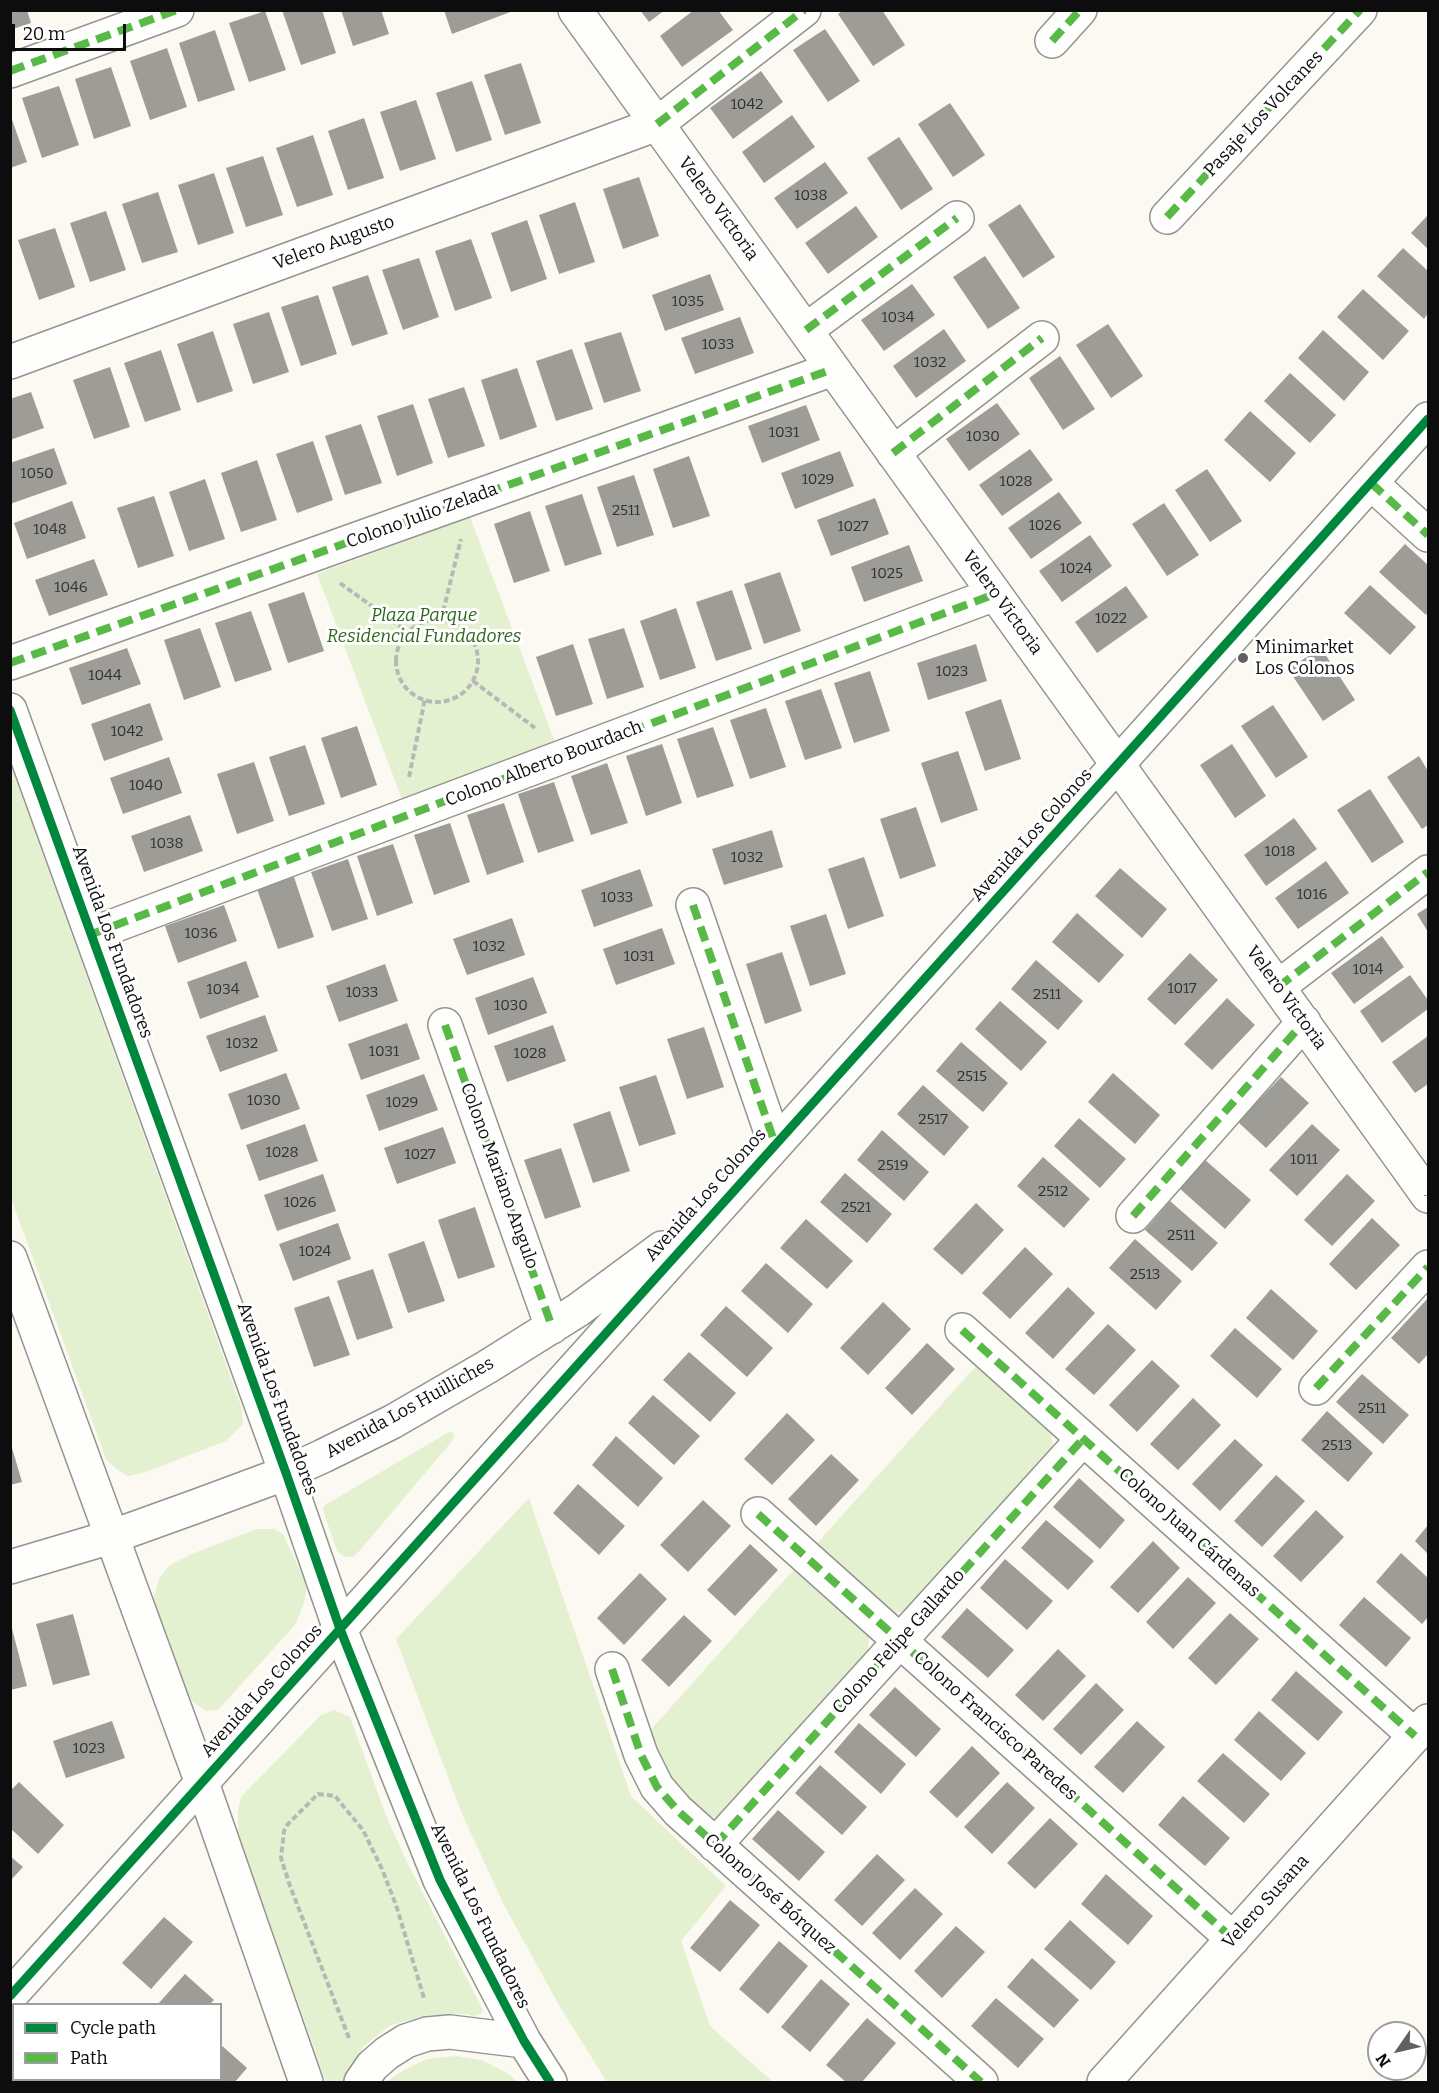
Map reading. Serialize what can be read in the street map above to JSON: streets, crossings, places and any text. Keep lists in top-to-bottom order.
{
  "streets": {
    "street": [
      "Pasaje Los Volcanes",
      "Velero Victoria",
      "Velero Augusto",
      "Colono Julio Zelada",
      "Colono Alberto Bourdach",
      "Avenida Los Colonos",
      "Avenida Los Fundadores",
      "Colono Mariano Angulo",
      "Avenida Los Huilliches",
      "Colono Juan Cárdenas",
      "Colono Felipe Gallardo",
      "Colono Francisco Paredes",
      "Colono José Bórquez",
      "Velero Susana"
    ]
  },
  "crossings": [
    ["Velero Victoria", "Velero Augusto"],
    ["Velero Victoria", "Colono Julio Zelada"],
    ["Velero Victoria", "Colono Alberto Bourdach"],
    ["Velero Victoria", "Avenida Los Colonos"],
    ["Colono Alberto Bourdach", "Avenida Los Fundadores"],
    ["Avenida Los Colonos", "Avenida Los Fundadores"],
    ["Avenida Los Colonos", "Avenida Los Huilliches"],
    ["Avenida Los Fundadores", "Avenida Los Huilliches"],
    ["Colono Mariano Angulo", "Avenida Los Huilliches"],
    ["Colono Juan Cárdenas", "Colono Felipe Gallardo"],
    ["Colono Juan Cárdenas", "Velero Susana"],
    ["Colono Felipe Gallardo", "Colono Francisco Paredes"],
    ["Colono Felipe Gallardo", "Colono José Bórquez"],
    ["Colono Francisco Paredes", "Velero Susana"]
  ],
  "parks": ["Plaza Parque Residencial Fundadores"],
  "places": ["Minimarket Los Colonos"],
  "house_numbers": [
    "1042",
    "1038",
    "1035",
    "1034",
    "1033",
    "1032",
    "1031",
    "1030",
    "1050",
    "1029",
    "1028",
    "2511",
    "1026",
    "1027",
    "1048",
    "1024",
    "1025",
    "1046",
    "1022",
    "1023",
    "1044",
    "1042",
    "1040",
    "1038",
    "1018",
    "1032",
    "1016",
    "1033",
    "1036",
    "1032",
    "1031",
    "1014",
    "1017",
    "1034",
    "1033",
    "2511",
    "1030",
    "1032",
    "1031",
    "1028",
    "2515",
    "1030",
    "1029",
    "2517",
    "1028",
    "1027",
    "1011",
    "2519",
    "2512",
    "1026",
    "2521",
    "2511",
    "1024",
    "2513",
    "2511",
    "2513",
    "1023"
  ],
  "legend": ["Cycle path", "Path"],
  "scale_bar": "20 m",
  "north": "bottom left"
}
